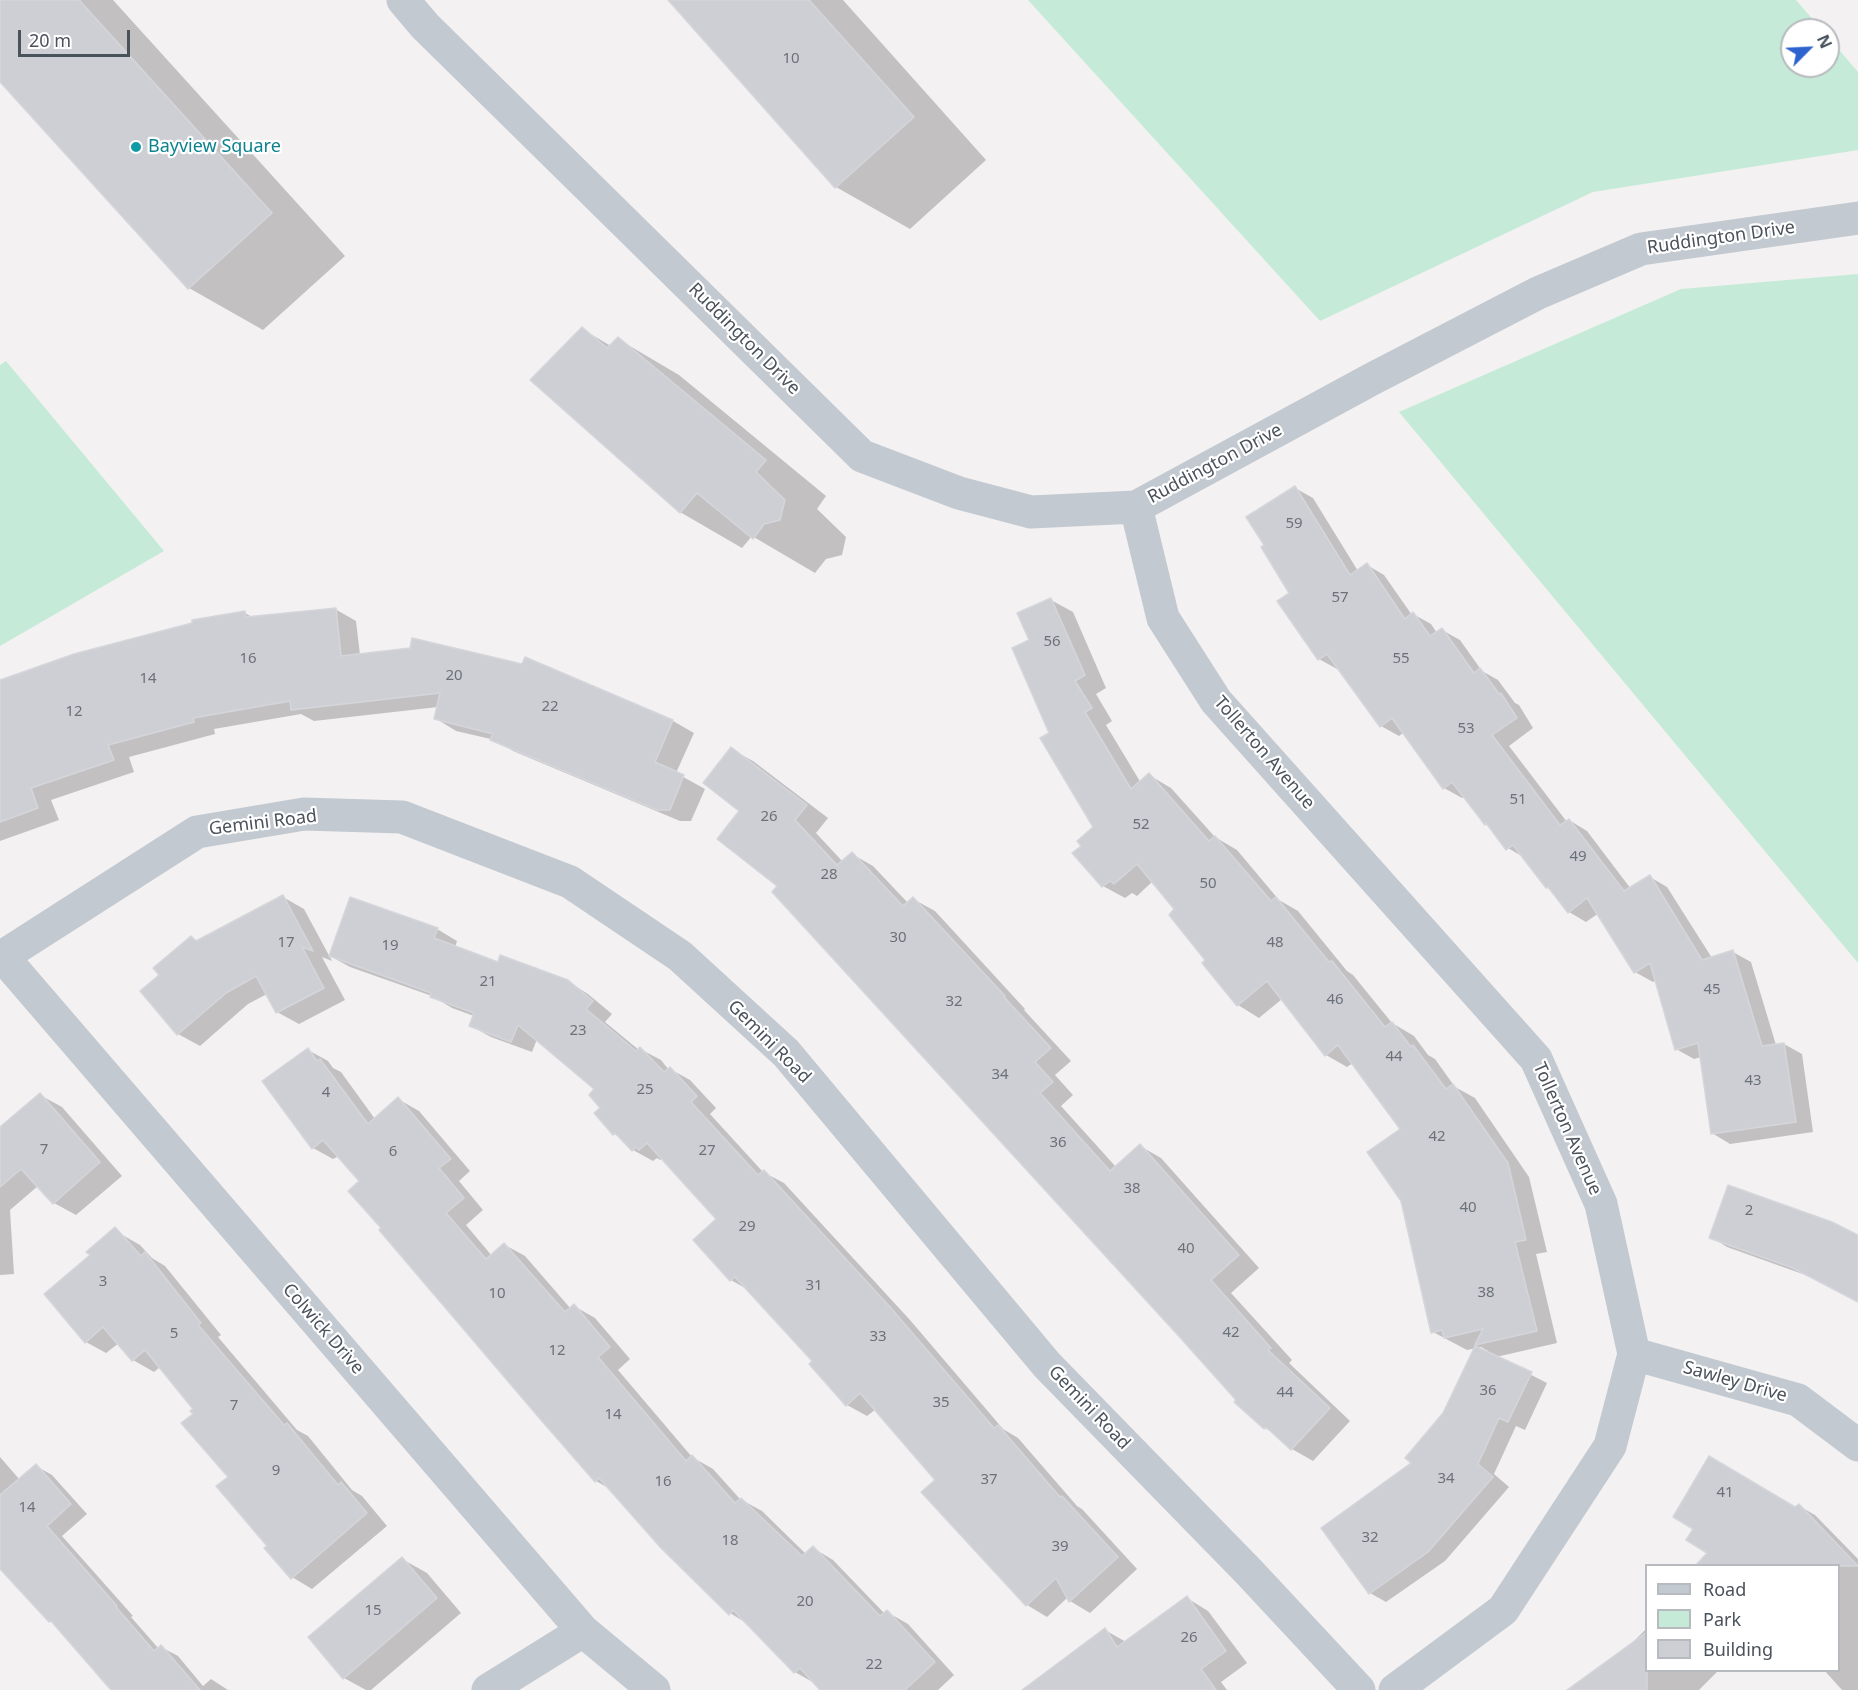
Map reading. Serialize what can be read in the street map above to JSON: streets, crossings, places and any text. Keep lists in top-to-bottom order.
{
  "streets": {
    "street": [
      "Ruddington Drive",
      "Tollerton Avenue",
      "Gemini Road",
      "Colwick Drive",
      "Sawley Drive"
    ]
  },
  "crossings": [
    ["Ruddington Drive", "Tollerton Avenue"],
    ["Tollerton Avenue", "Sawley Drive"],
    ["Gemini Road", "Colwick Drive"]
  ],
  "places": ["Bayview Square"],
  "house_numbers": [
    "10",
    "59",
    "57",
    "56",
    "16",
    "55",
    "20",
    "14",
    "22",
    "12",
    "53",
    "51",
    "26",
    "52",
    "49",
    "28",
    "50",
    "30",
    "17",
    "48",
    "19",
    "21",
    "45",
    "46",
    "32",
    "23",
    "44",
    "34",
    "43",
    "25",
    "4",
    "42",
    "36",
    "7",
    "27",
    "6",
    "38",
    "40",
    "2",
    "29",
    "40",
    "3",
    "31",
    "38",
    "10",
    "42",
    "5",
    "33",
    "12",
    "36",
    "44",
    "35",
    "7",
    "14",
    "9",
    "34",
    "37",
    "16",
    "41",
    "14",
    "32",
    "18",
    "39",
    "20",
    "15",
    "26",
    "22"
  ],
  "legend": ["Road", "Park", "Building"],
  "scale_bar": "20 m",
  "north": "top right"
}
